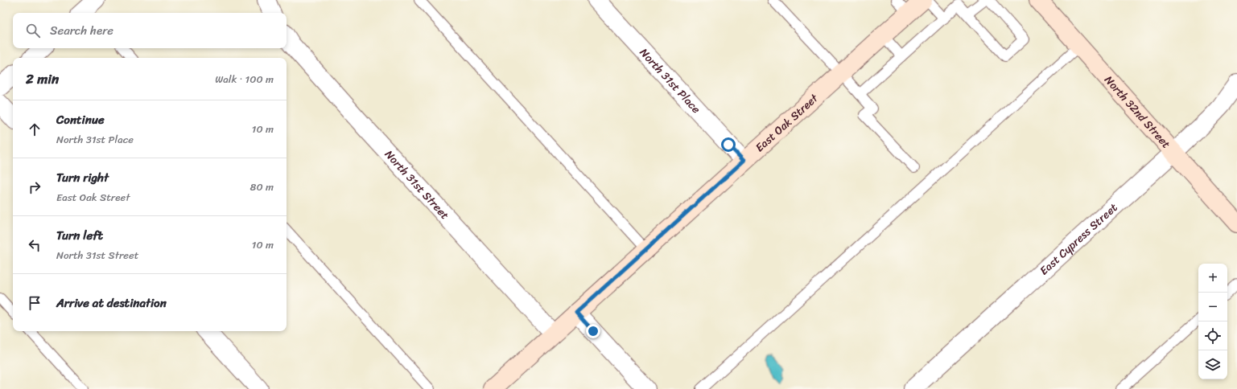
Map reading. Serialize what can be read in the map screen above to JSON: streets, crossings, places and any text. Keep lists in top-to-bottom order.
{
  "streets": {
    "street": [
      "North 31st Place",
      "North 32nd Street",
      "East Oak Street",
      "North 31st Street",
      "East Cypress Street"
    ]
  },
  "crossings": [
    ["North 31st Place", "East Oak Street"],
    ["North 32nd Street", "East Cypress Street"],
    ["East Oak Street", "North 31st Street"]
  ],
  "page": {
    "search": "Search here",
    "heading": ["2 min", "Walk · 100 m"],
    "list": [
      ["Continue", "North 31st Place", "10 m"],
      ["Turn right", "East Oak Street", "80 m"],
      ["Turn left", "North 31st Street", "10 m"],
      "Arrive at destination"
    ],
    "map_buttons": ["+", "−"]
  }
}
